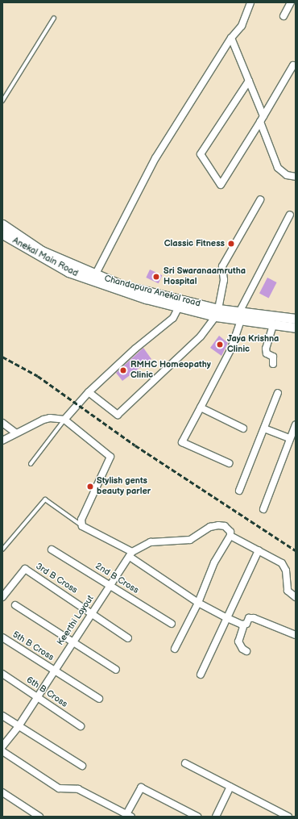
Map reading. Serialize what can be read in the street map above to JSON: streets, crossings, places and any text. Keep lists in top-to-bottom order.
{
  "streets": {
    "main road": ["Anekal Main Road", "Chandapura Anekal road"],
    "street": [
      "3rd B Cross",
      "2nd B Cross",
      "Keerthi Layout",
      "5th B Cross",
      "6th B Cross"
    ]
  },
  "crossings": [
    ["Anekal Main Road", "Chandapura Anekal road"],
    ["3rd B Cross", "Keerthi Layout"],
    ["2nd B Cross", "Keerthi Layout"],
    ["Keerthi Layout", "5th B Cross"],
    ["Keerthi Layout", "6th B Cross"]
  ],
  "places": [
    "Classic Fitness",
    "Sri Swaranaamrutha Hospital",
    "Jaya Krishna Clinic",
    "RMHC Homeopathy Clinic",
    "Stylish gents beauty parler"
  ]
}
